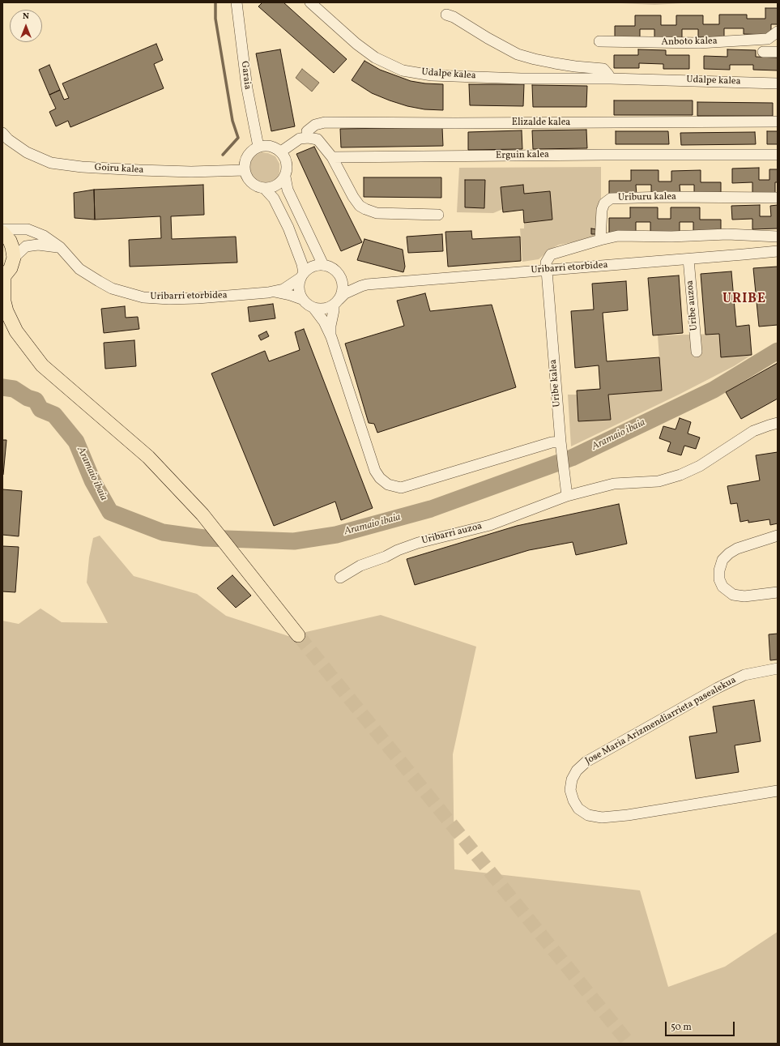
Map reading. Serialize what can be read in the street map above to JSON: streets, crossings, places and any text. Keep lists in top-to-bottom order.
{
  "streets": {
    "street": [
      "Anboto kalea",
      "Udalpe kalea",
      "Garaia",
      "Elizalde kalea",
      "Erguin kalea",
      "Goiru kalea",
      "Uriburu kalea",
      "Uribarri etorbidea",
      "Uribe auzoa",
      "Uribe kalea",
      "Uribarri auzoa",
      "Jose Maria Arizmendiarrieta pasealekua"
    ]
  },
  "crossings": [
    ["Garaia", "Goiru kalea"],
    ["Uribarri etorbidea", "Uribe auzoa"],
    ["Uribarri etorbidea", "Uribe kalea"],
    ["Uribe kalea", "Uribarri auzoa"]
  ],
  "districts": ["URIBE"],
  "water": ["Aramaio ibaia"],
  "scale_bar": "50 m",
  "north": "top"
}
